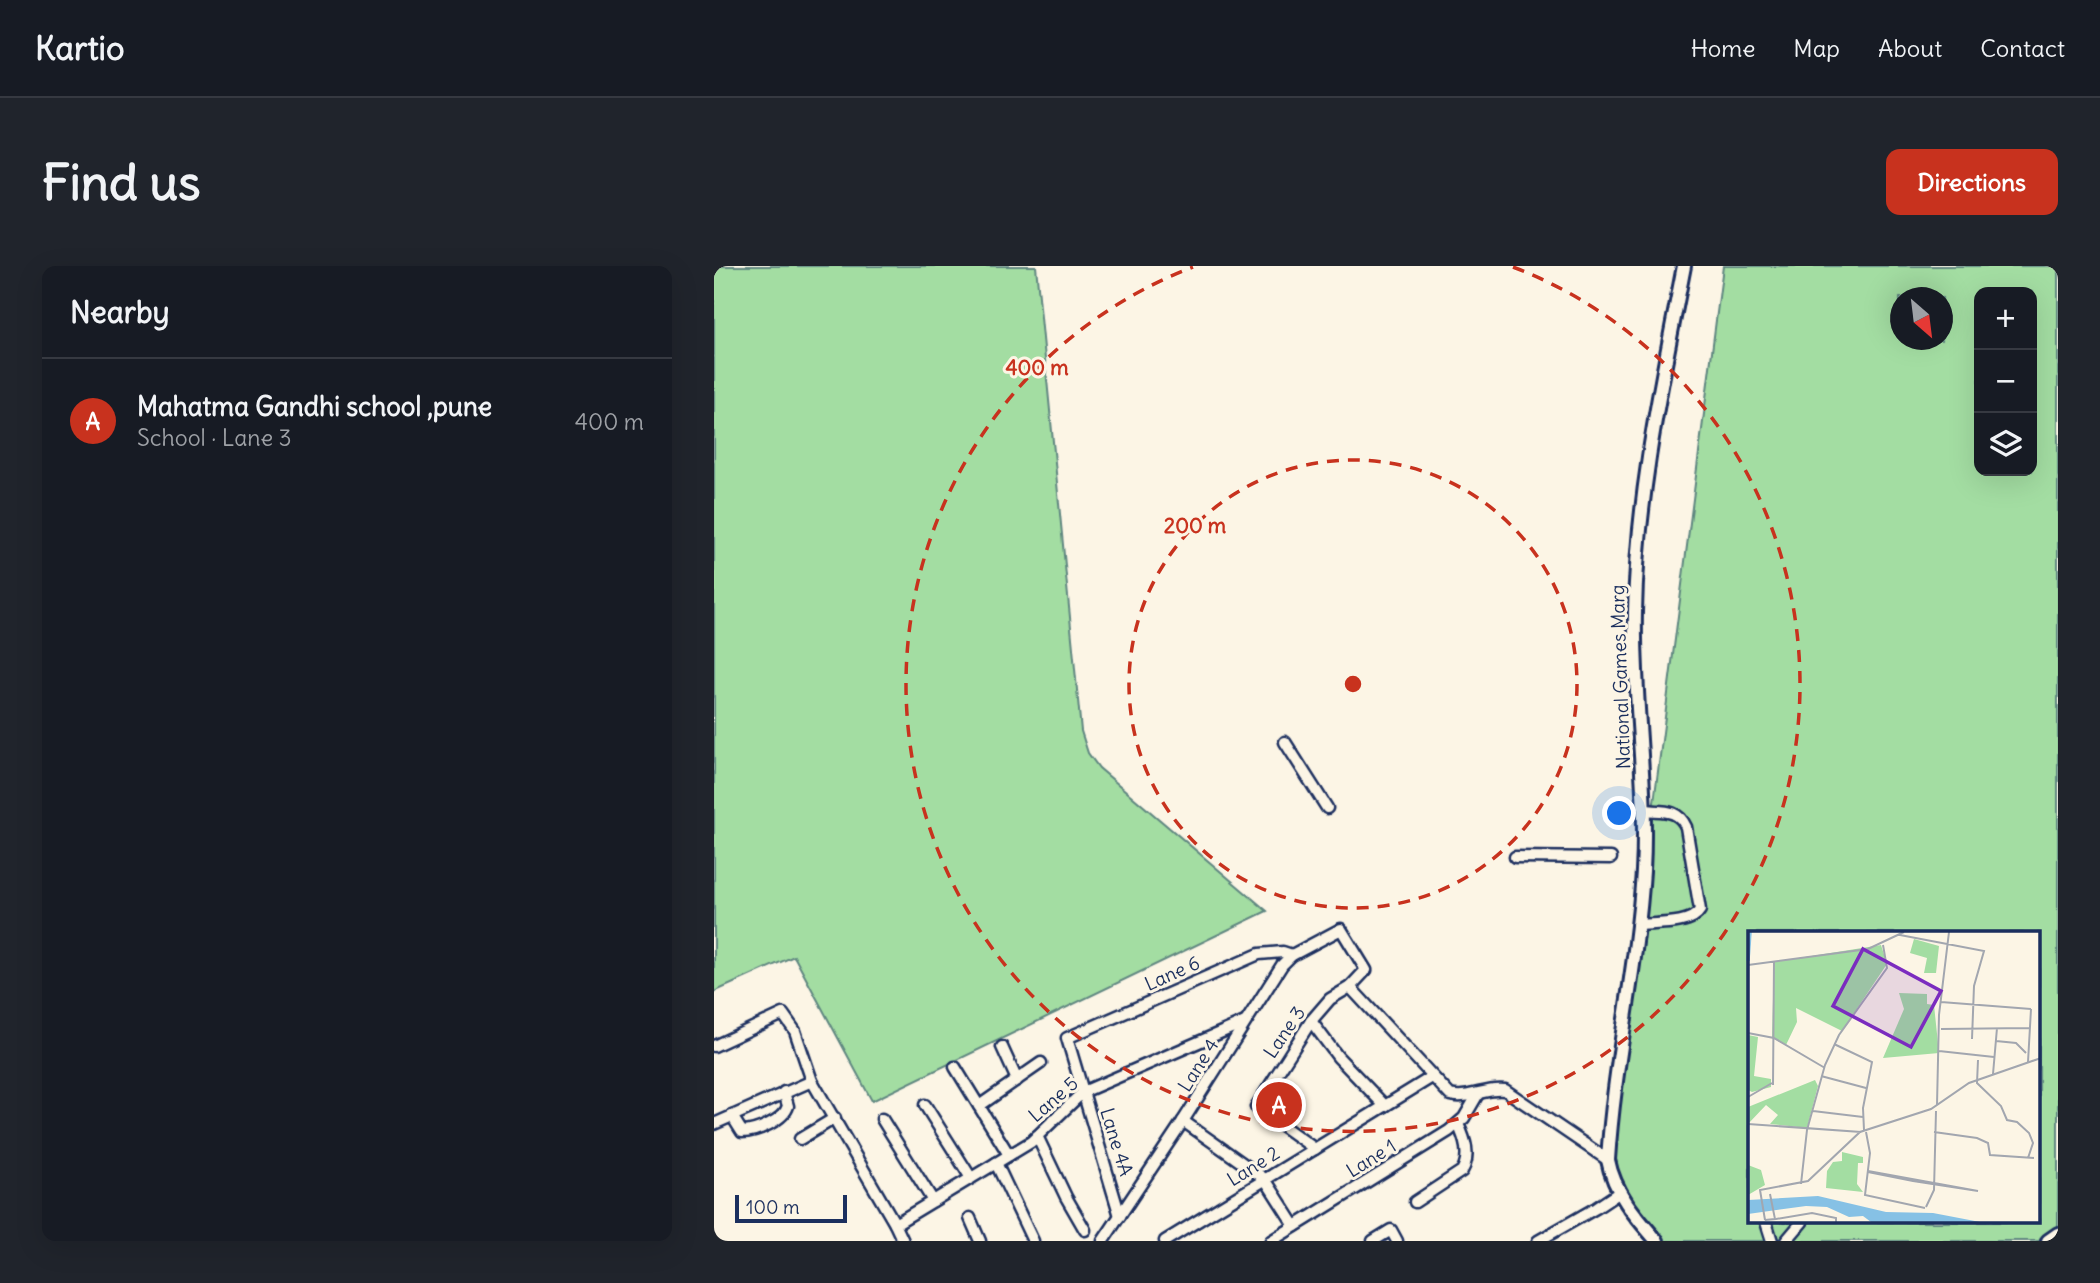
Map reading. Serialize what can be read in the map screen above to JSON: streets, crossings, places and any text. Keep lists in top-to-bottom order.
{
  "streets": {
    "main road": ["National Games Marg"],
    "street": [
      "Lane 6",
      "Lane 3",
      "Lane 4",
      "Lane 5",
      "Lane 4A",
      "Lane 1",
      "Lane 2"
    ]
  },
  "crossings": [
    ["Lane 6", "Lane 4"],
    ["Lane 6", "Lane 4A"],
    ["Lane 3", "Lane 4"],
    ["Lane 3", "Lane 2"],
    ["Lane 4", "Lane 5"],
    ["Lane 4", "Lane 4A"],
    ["Lane 5", "Lane 4A"]
  ],
  "scale_bar": "100 m",
  "north": "bottom right",
  "page": {
    "header": "Kartio",
    "nav": [
      "Home",
      "Map",
      "About",
      "Contact"
    ],
    "buttons": "Directions",
    "title": "Find us",
    "heading": "Nearby",
    "map_buttons": ["+", "−"],
    "list": [
      {
        "mark": "A",
        "name": "Mahatma Gandhi school ,pune",
        "note": "School · Lane 3",
        "value": "400 m"
      }
    ],
    "pins": "A",
    "scale": "100 m"
  },
  "rings": ["400 m", "200 m"]
}
